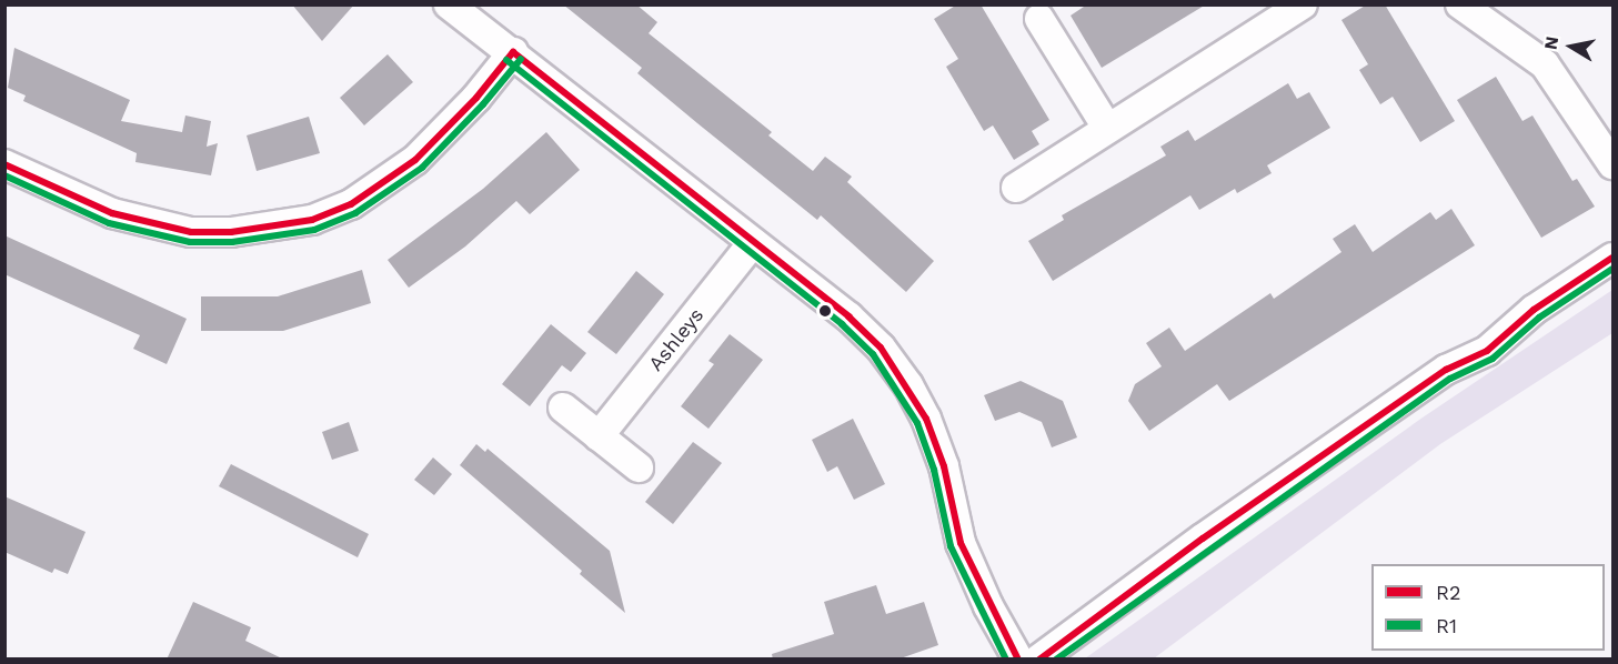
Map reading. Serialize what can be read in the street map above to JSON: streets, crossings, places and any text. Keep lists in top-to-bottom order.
{
  "streets": {
    "street": ["Ashleys"]
  },
  "lines": ["transit line R2", "transit line R1"],
  "legend": ["R2", "R1"],
  "north": "left"
}
